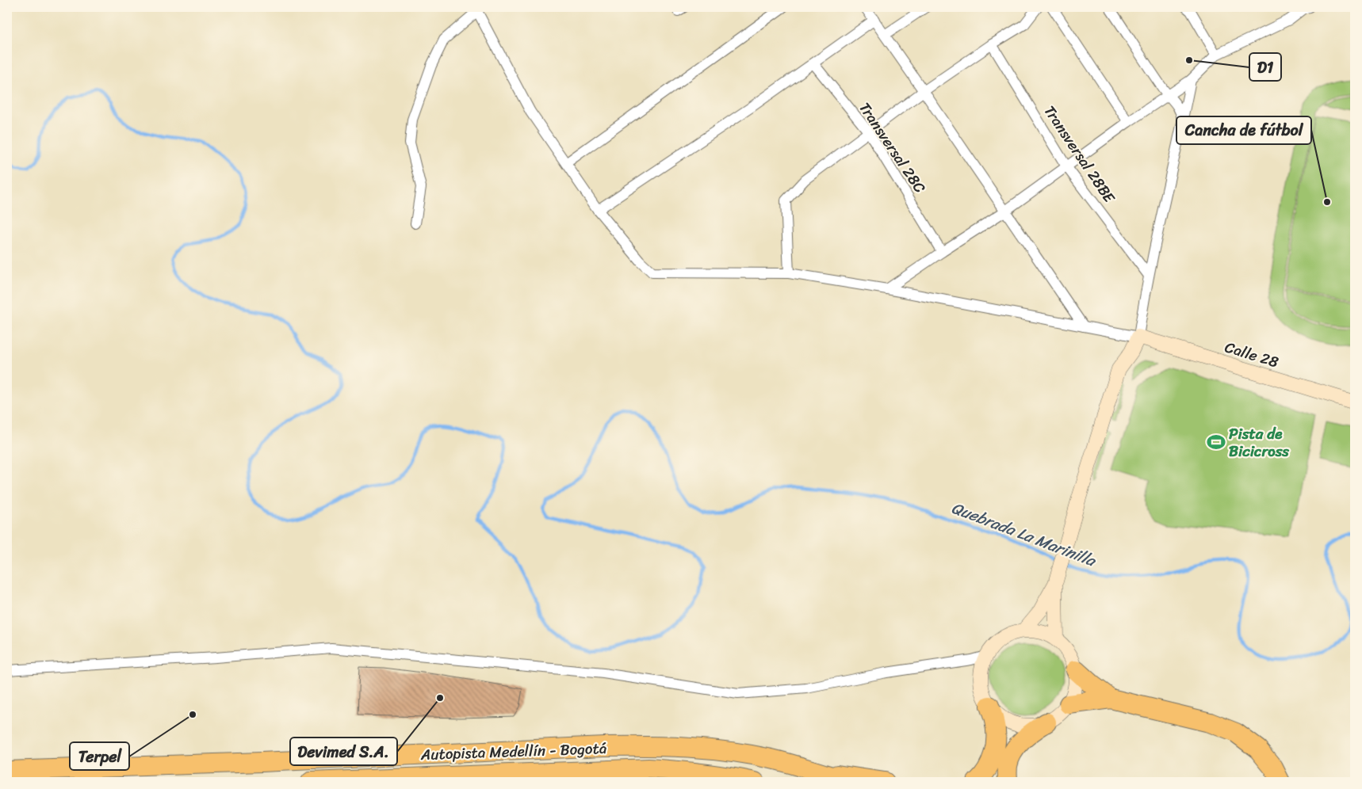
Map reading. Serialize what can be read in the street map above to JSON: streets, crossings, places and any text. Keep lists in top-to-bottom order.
{
  "streets": {
    "highway": ["Autopista Medellín - Bogotá"],
    "main road": ["Calle 28"],
    "street": ["Transversal 28C", "Transversal 28BE"]
  },
  "water": ["Quebrada La Marinilla"],
  "places": {
    "other": [
      "D1",
      "Cancha de fútbol",
      "Devimed S.A.",
      "Terpel"
    ],
    "sports": ["Pista de Bicicross"]
  }
}
